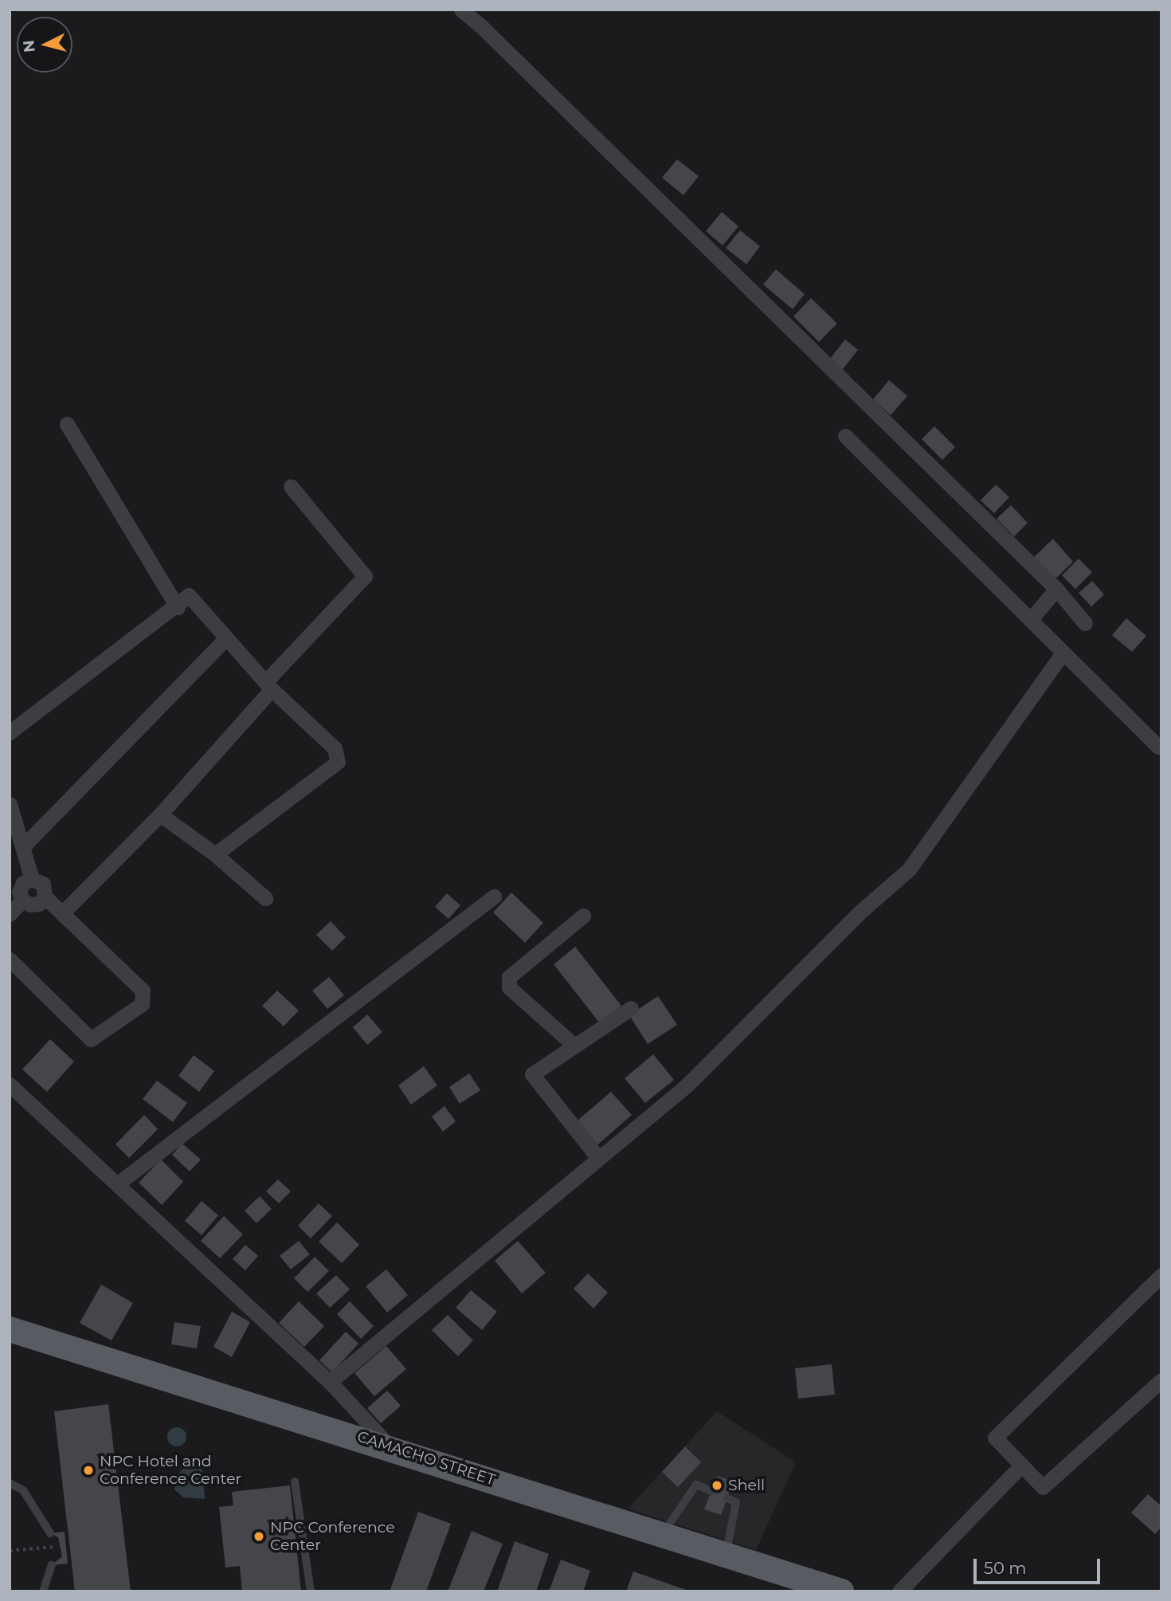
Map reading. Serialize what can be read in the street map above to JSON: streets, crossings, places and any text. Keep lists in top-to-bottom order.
{
  "streets": {
    "main road": ["CAMACHO STREET"]
  },
  "places": ["NPC Hotel and Conference Center", "Shell", "NPC Conference Center"],
  "scale_bar": "50 m",
  "north": "left"
}
